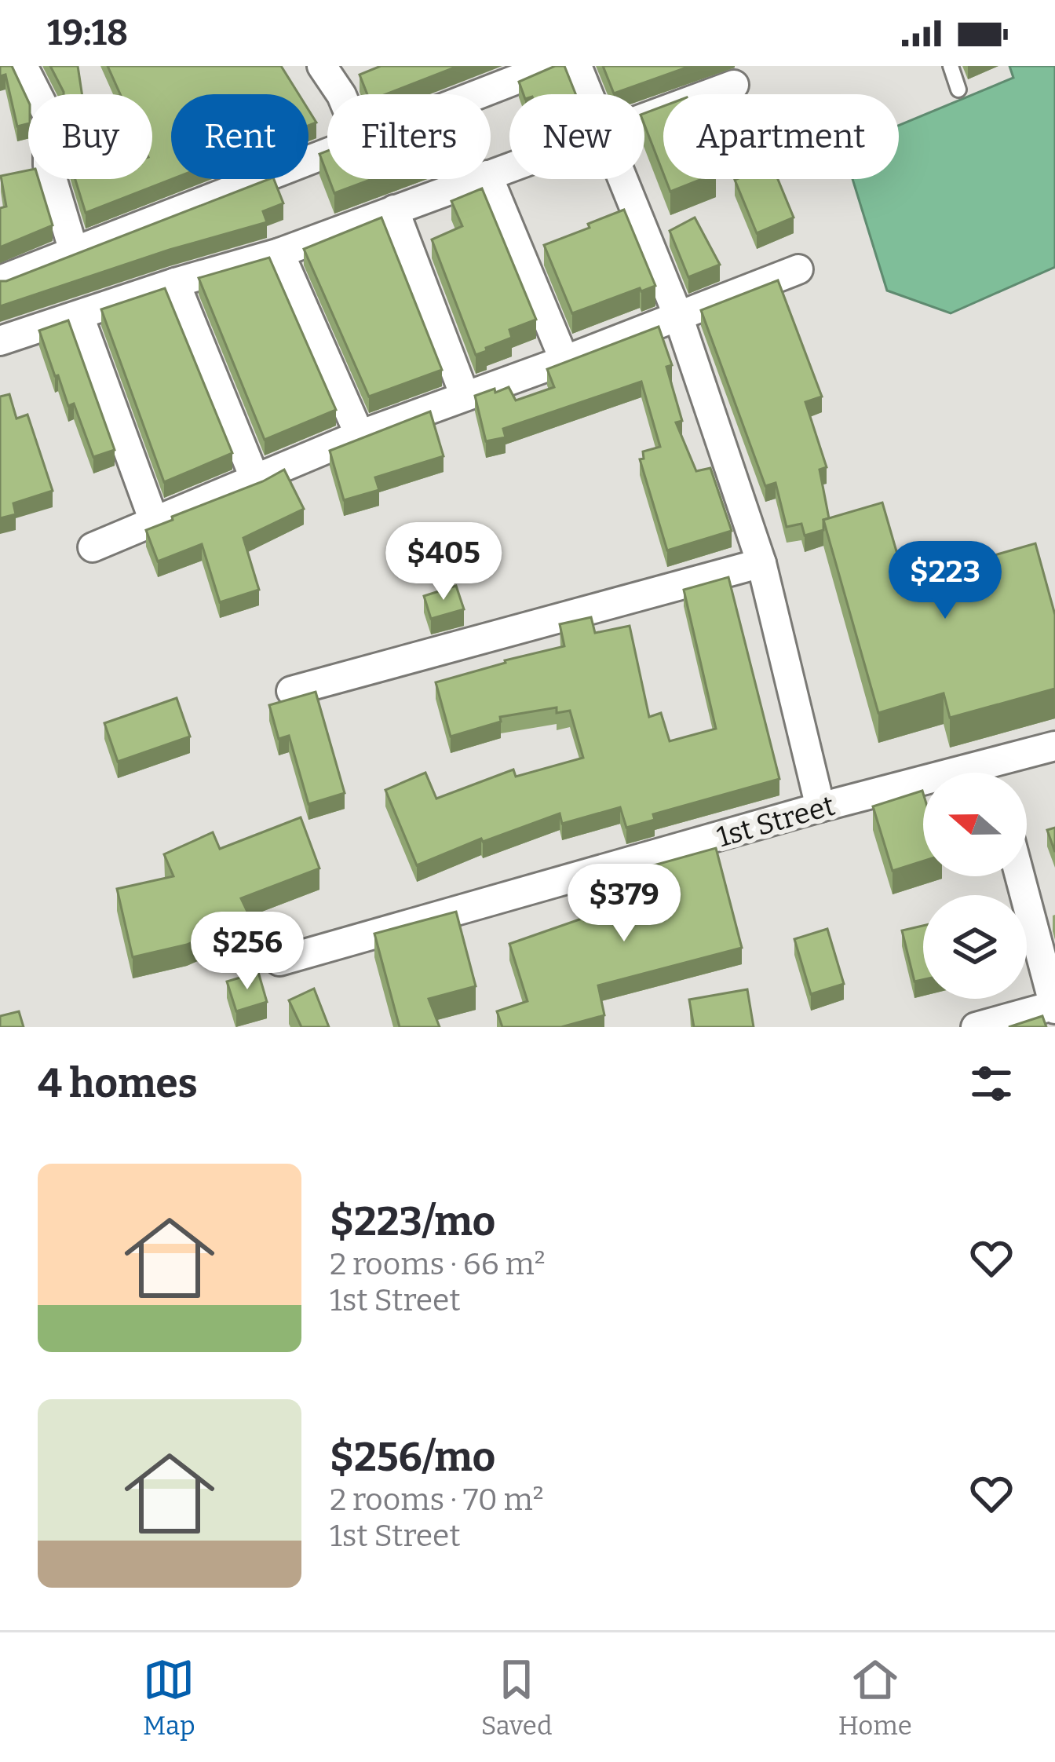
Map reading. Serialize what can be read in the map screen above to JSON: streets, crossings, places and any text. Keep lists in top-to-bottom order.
{
  "streets": {
    "street": ["1st Street"]
  },
  "north": "left",
  "page": {
    "status": "19:18",
    "chip": [
      "Buy",
      "Rent",
      "Filters",
      "New",
      "Apartment"
    ],
    "price": [
      "$405",
      "$223",
      "$379",
      "$256"
    ],
    "heading": "4 homes",
    "list": [
      {
        "name": "$223/mo",
        "note": "2 rooms · 66 m² · 1st Street"
      },
      {
        "name": "$256/mo",
        "note": "2 rooms · 70 m² · 1st Street"
      }
    ],
    "tabs": ["Map", "Saved", "Home"]
  }
}
